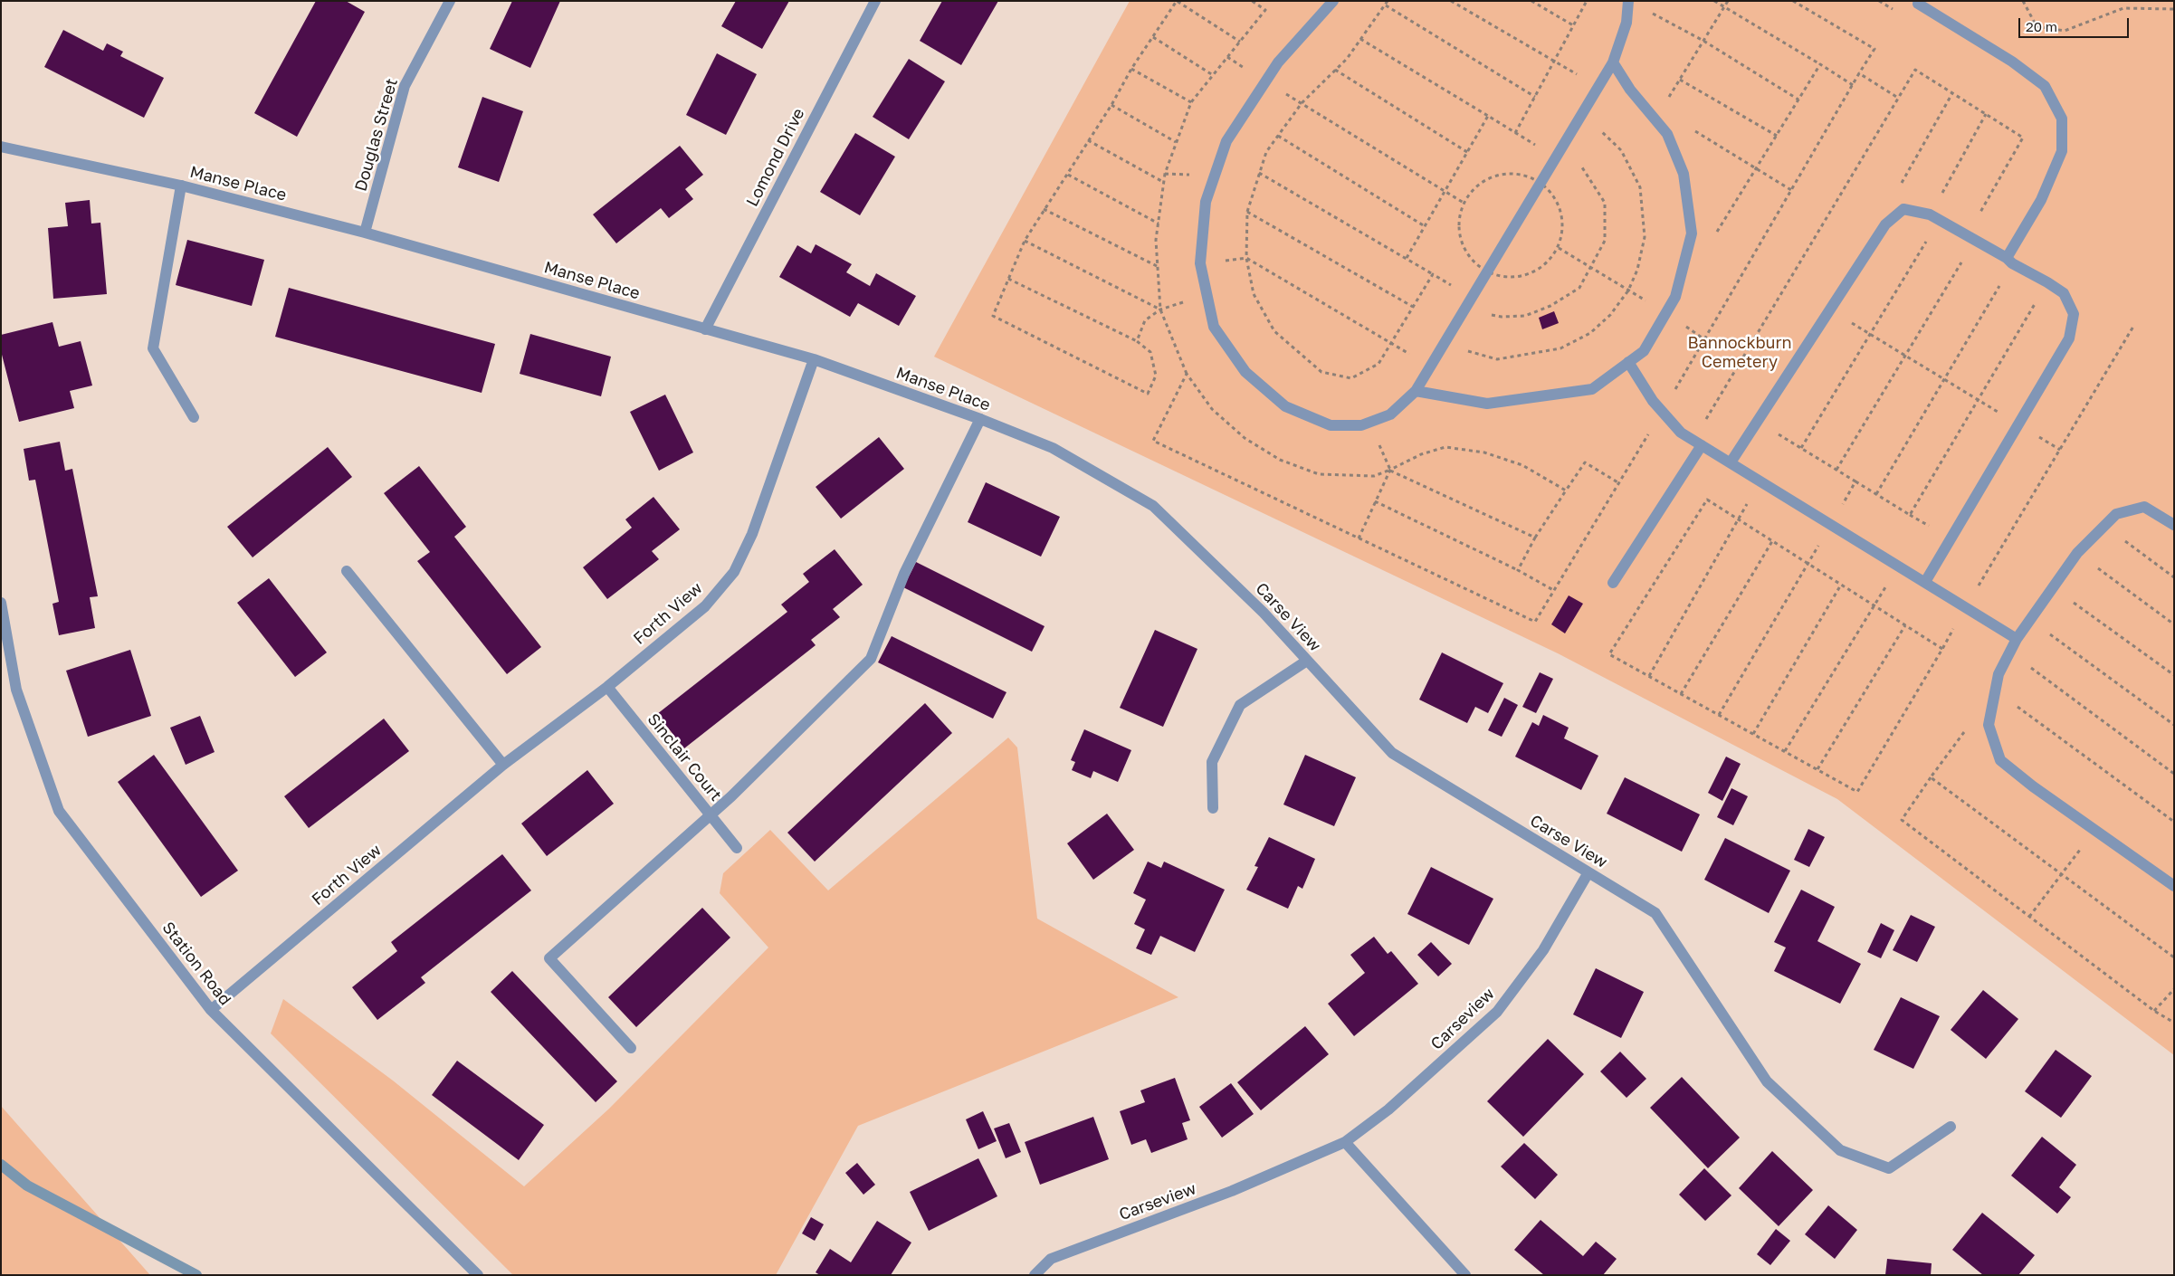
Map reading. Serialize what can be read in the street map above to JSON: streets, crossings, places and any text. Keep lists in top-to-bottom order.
{
  "streets": {
    "street": [
      "Douglas Street",
      "Lomond Drive",
      "Manse Place",
      "Forth View",
      "Carse View",
      "Sinclair Court",
      "Station Road",
      "Carseview"
    ]
  },
  "crossings": [
    ["Douglas Street", "Manse Place"],
    ["Lomond Drive", "Manse Place"],
    ["Manse Place", "Forth View"],
    ["Manse Place", "Carse View"],
    ["Forth View", "Sinclair Court"],
    ["Forth View", "Station Road"],
    ["Carse View", "Carseview"]
  ],
  "parks": ["Bannockburn Cemetery"],
  "scale_bar": "20 m"
}
